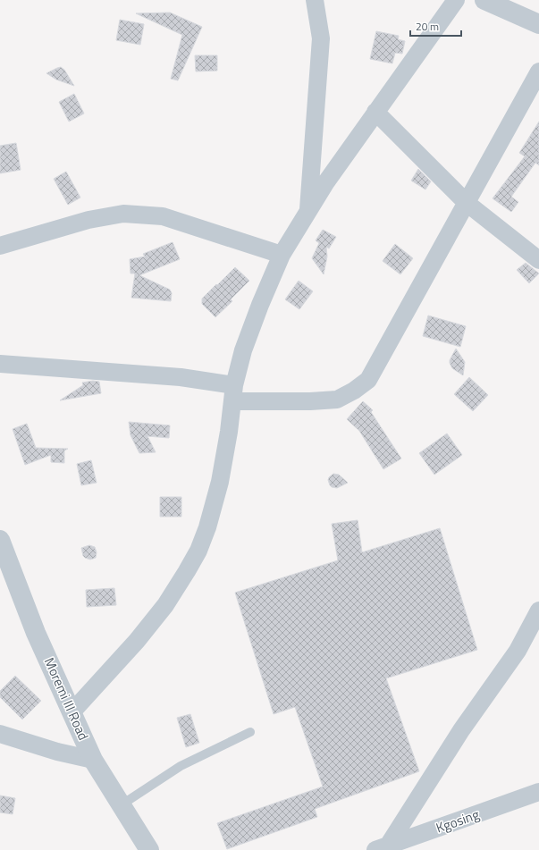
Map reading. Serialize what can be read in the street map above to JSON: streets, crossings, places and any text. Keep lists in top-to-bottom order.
{
  "streets": {
    "street": ["Moremi III Road", "Kgosing"]
  },
  "scale_bar": "20 m"
}
